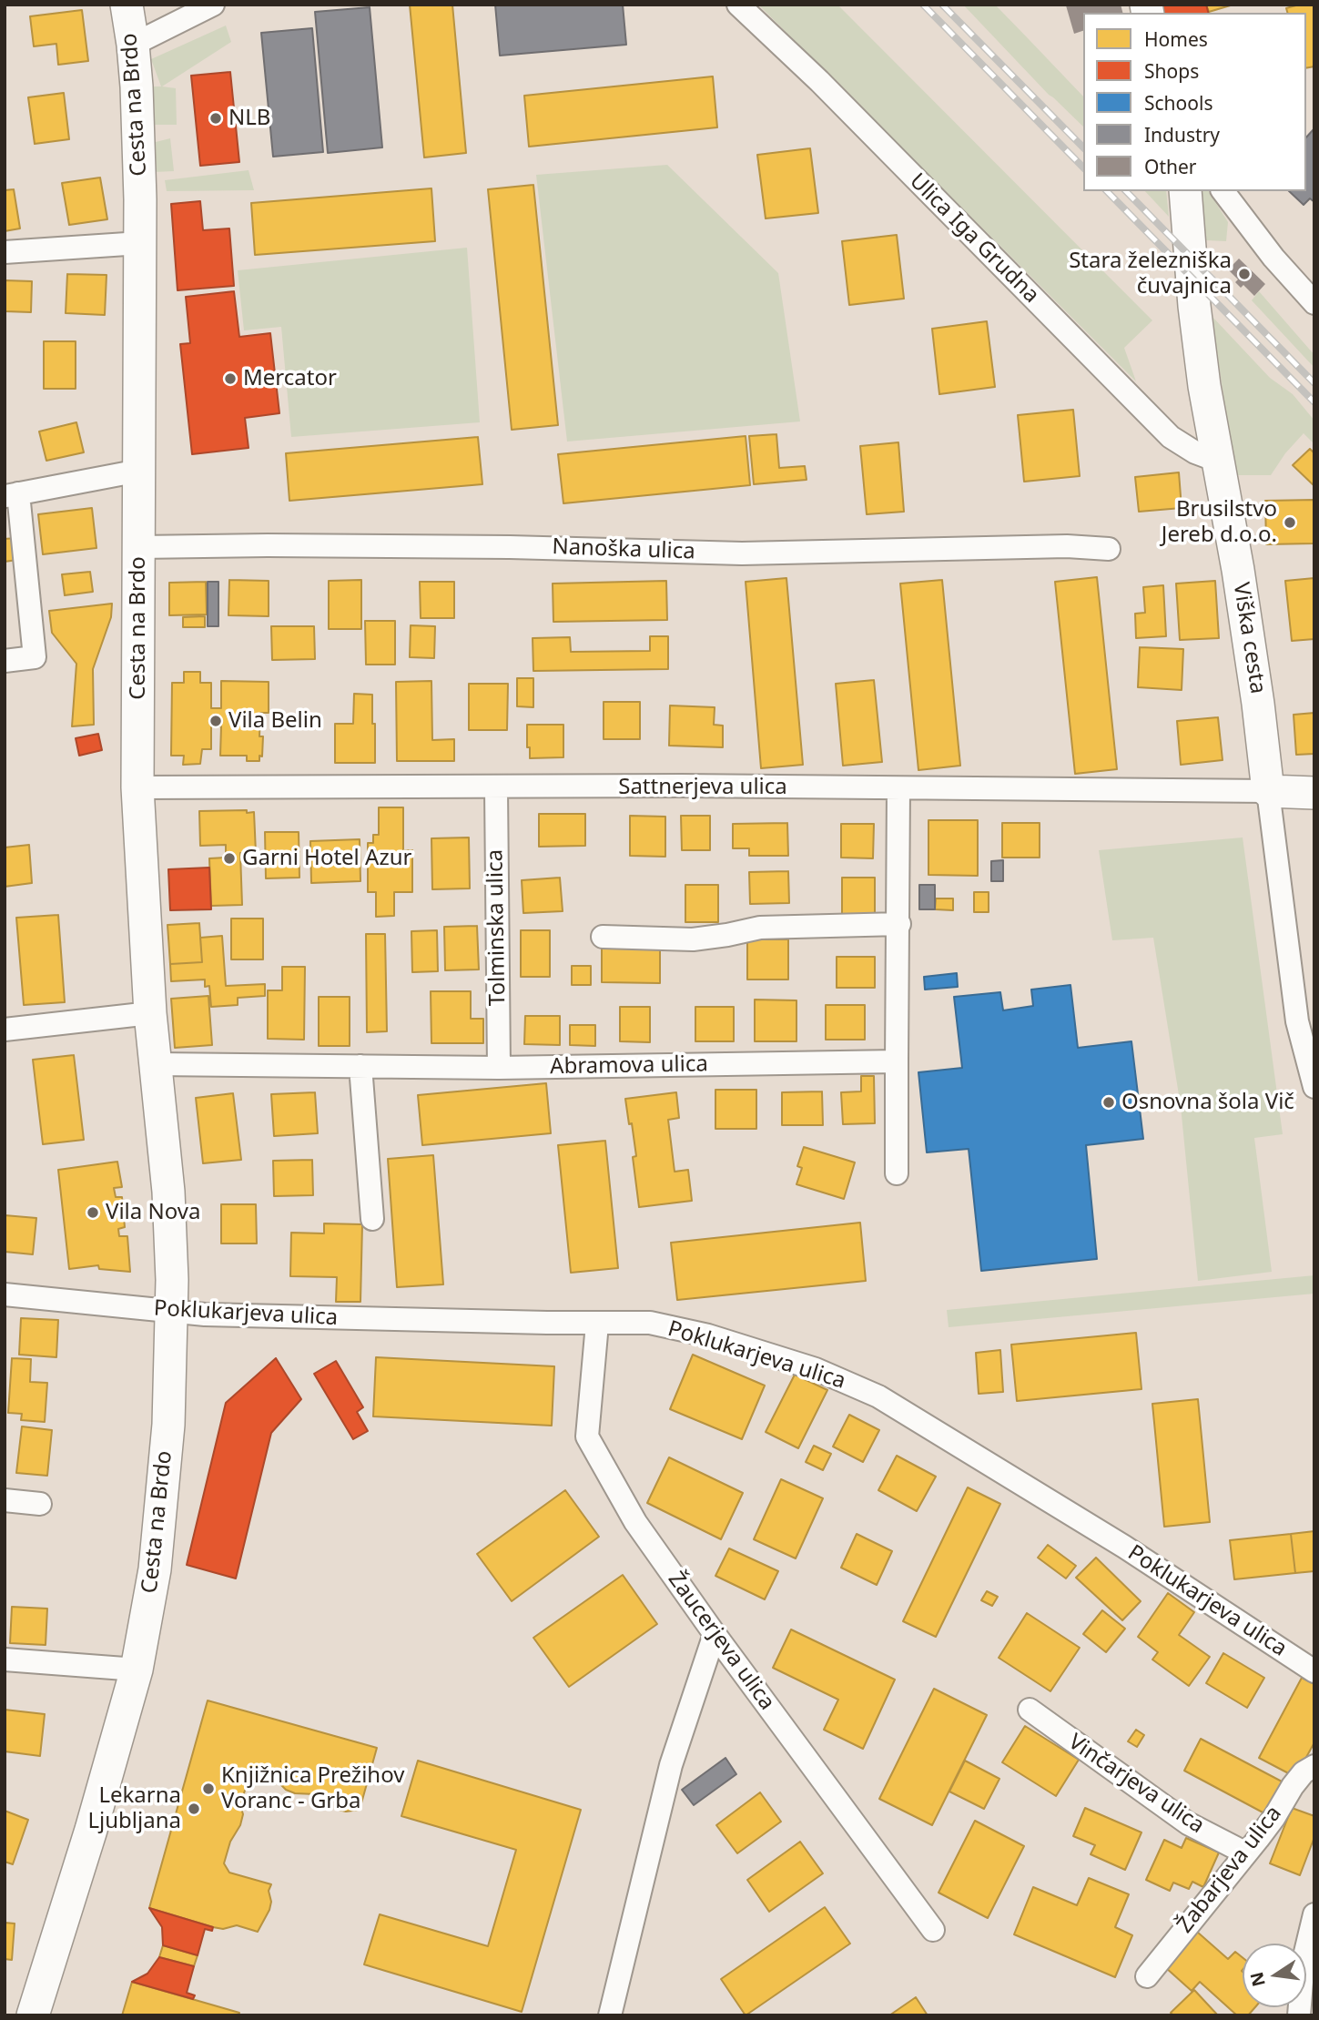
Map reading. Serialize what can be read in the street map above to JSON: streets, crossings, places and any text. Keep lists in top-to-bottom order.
{
  "streets": {
    "street": [
      "Cesta na Brdo",
      "Ulica Iga Grudna",
      "Nanoška ulica",
      "Viška cesta",
      "Sattnerjeva ulica",
      "Tolminska ulica",
      "Abramova ulica",
      "Poklukarjeva ulica",
      "Žaucerjeva ulica",
      "Vinčarjeva ulica",
      "Žabarjeva ulica"
    ]
  },
  "crossings": [
    ["Cesta na Brdo", "Nanoška ulica"],
    ["Cesta na Brdo", "Sattnerjeva ulica"],
    ["Cesta na Brdo", "Abramova ulica"],
    ["Cesta na Brdo", "Poklukarjeva ulica"],
    ["Ulica Iga Grudna", "Viška cesta"],
    ["Viška cesta", "Sattnerjeva ulica"],
    ["Sattnerjeva ulica", "Tolminska ulica"],
    ["Tolminska ulica", "Abramova ulica"],
    ["Poklukarjeva ulica", "Žaucerjeva ulica"],
    ["Vinčarjeva ulica", "Žabarjeva ulica"]
  ],
  "places": [
    "NLB",
    "Stara železniška čuvajnica",
    "Mercator",
    "Brusilstvo Jereb d.o.o.",
    "Vila Belin",
    "Garni Hotel Azur",
    "Osnovna šola Vič",
    "Vila Nova",
    "Knjižnica Prežihov Voranc - Grba",
    "Lekarna Ljubljana"
  ],
  "legend": [
    "Homes",
    "Shops",
    "Schools",
    "Industry",
    "Other"
  ],
  "north": "left"
}
